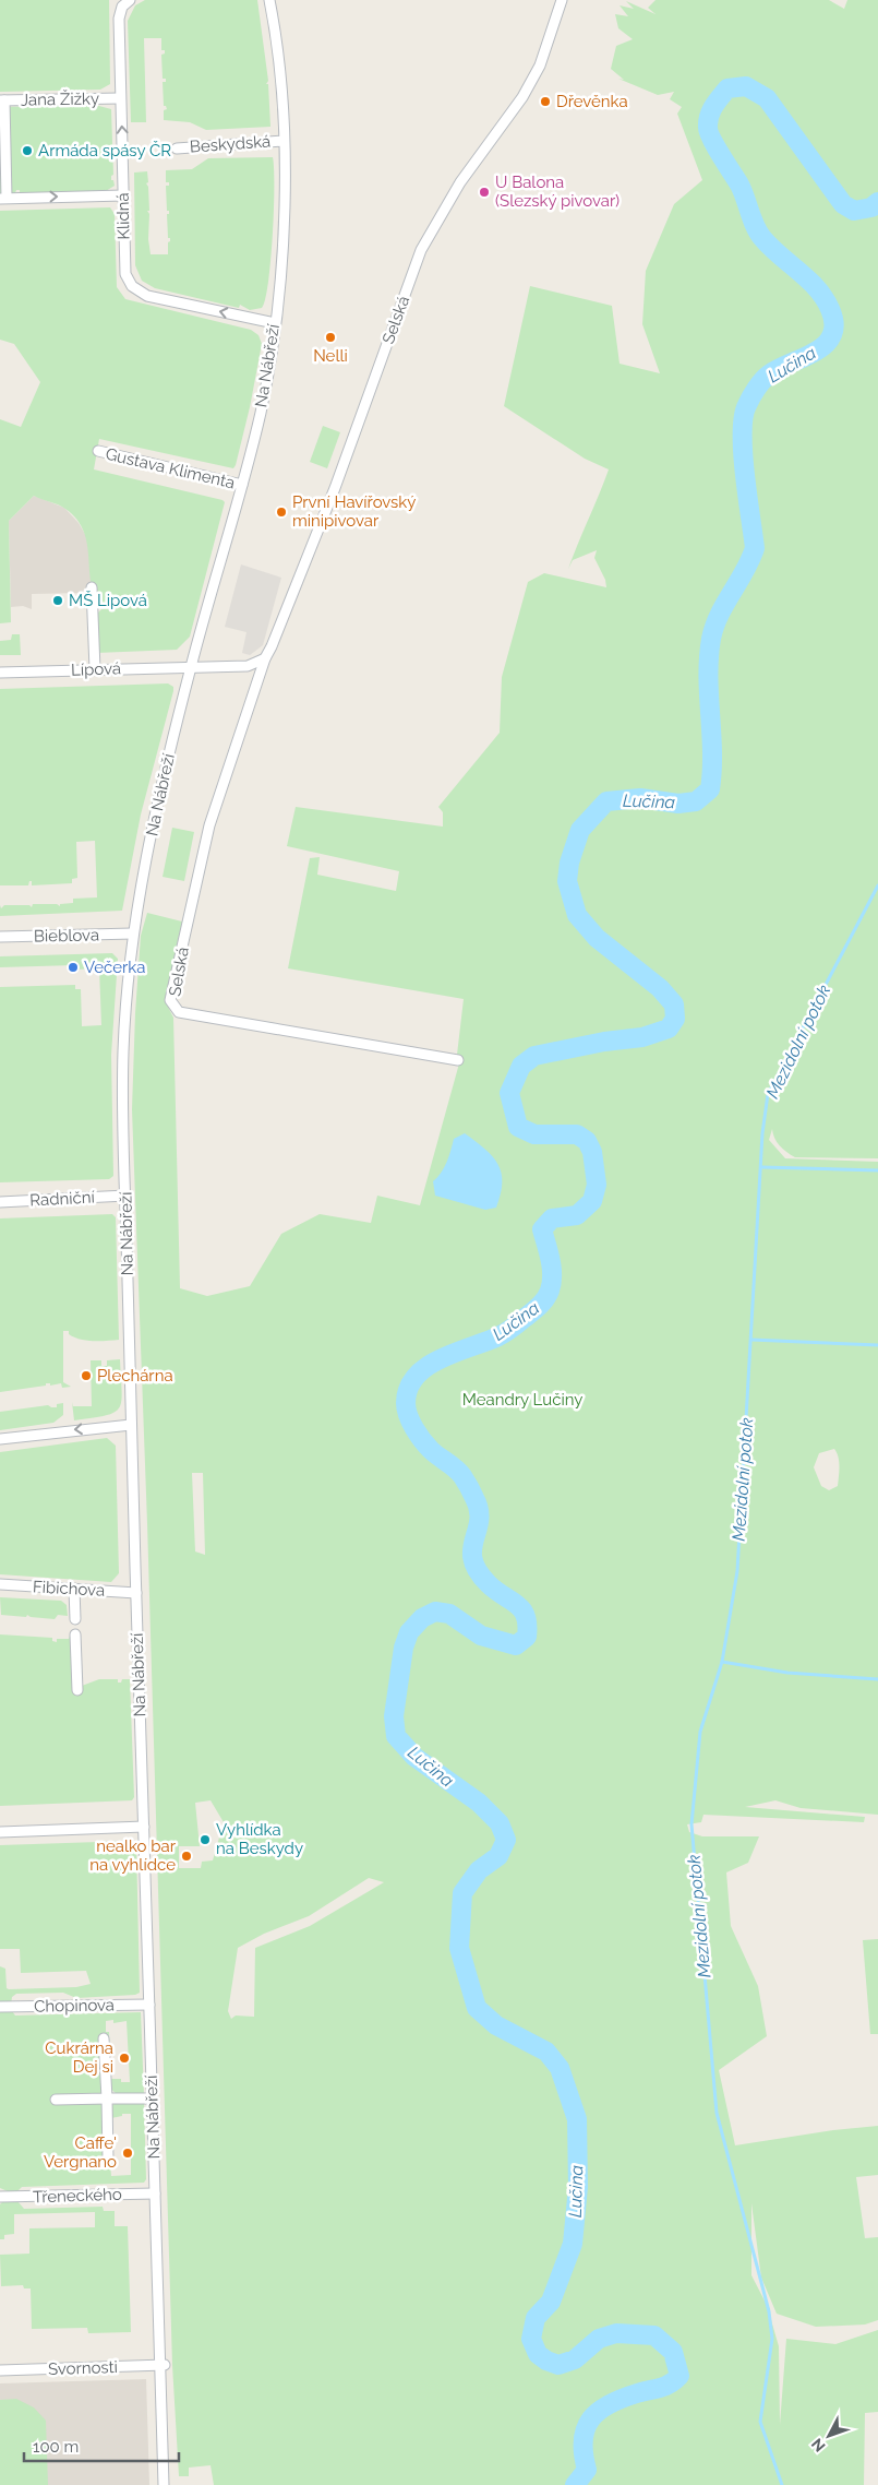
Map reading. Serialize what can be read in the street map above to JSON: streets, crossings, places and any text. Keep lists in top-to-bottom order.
{
  "streets": {
    "street": [
      "Jana Žižky",
      "Beskydská",
      "Klidná",
      "Selská",
      "Na Nábřeží",
      "Gustava Klimenta",
      "Lípová",
      "Bieblova",
      "Radniční",
      "Fibichova",
      "Chopinova",
      "Třeneckého",
      "Svornosti"
    ]
  },
  "crossings": [
    ["Jana Žižky", "Klidná"],
    ["Beskydská", "Na Nábřeží"],
    ["Klidná", "Na Nábřeží"],
    ["Na Nábřeží", "Gustava Klimenta"],
    ["Na Nábřeží", "Lípová"],
    ["Na Nábřeží", "Bieblova"],
    ["Na Nábřeží", "Radniční"],
    ["Na Nábřeží", "Fibichova"],
    ["Na Nábřeží", "Chopinova"],
    ["Na Nábřeží", "Třeneckého"],
    ["Na Nábřeží", "Svornosti"]
  ],
  "one_way": ["Klidná"],
  "water": ["Lučina", "Mezidolní potok"],
  "parks": ["Meandry Lučiny"],
  "places": [
    "Dřevěnka",
    "Armáda spásy ČR",
    "U Balona (Slezský pivovar)",
    "Nelli",
    "První Havířovský minipivovar",
    "MŠ Lipová",
    "Večerka",
    "Plechárna",
    "Vyhlídka na Beskydy",
    "nealko bar na vyhlídce",
    "Cukrárna Dej si",
    "Caffe' Vergnano"
  ],
  "scale_bar": "100 m",
  "north": "bottom left"
}
